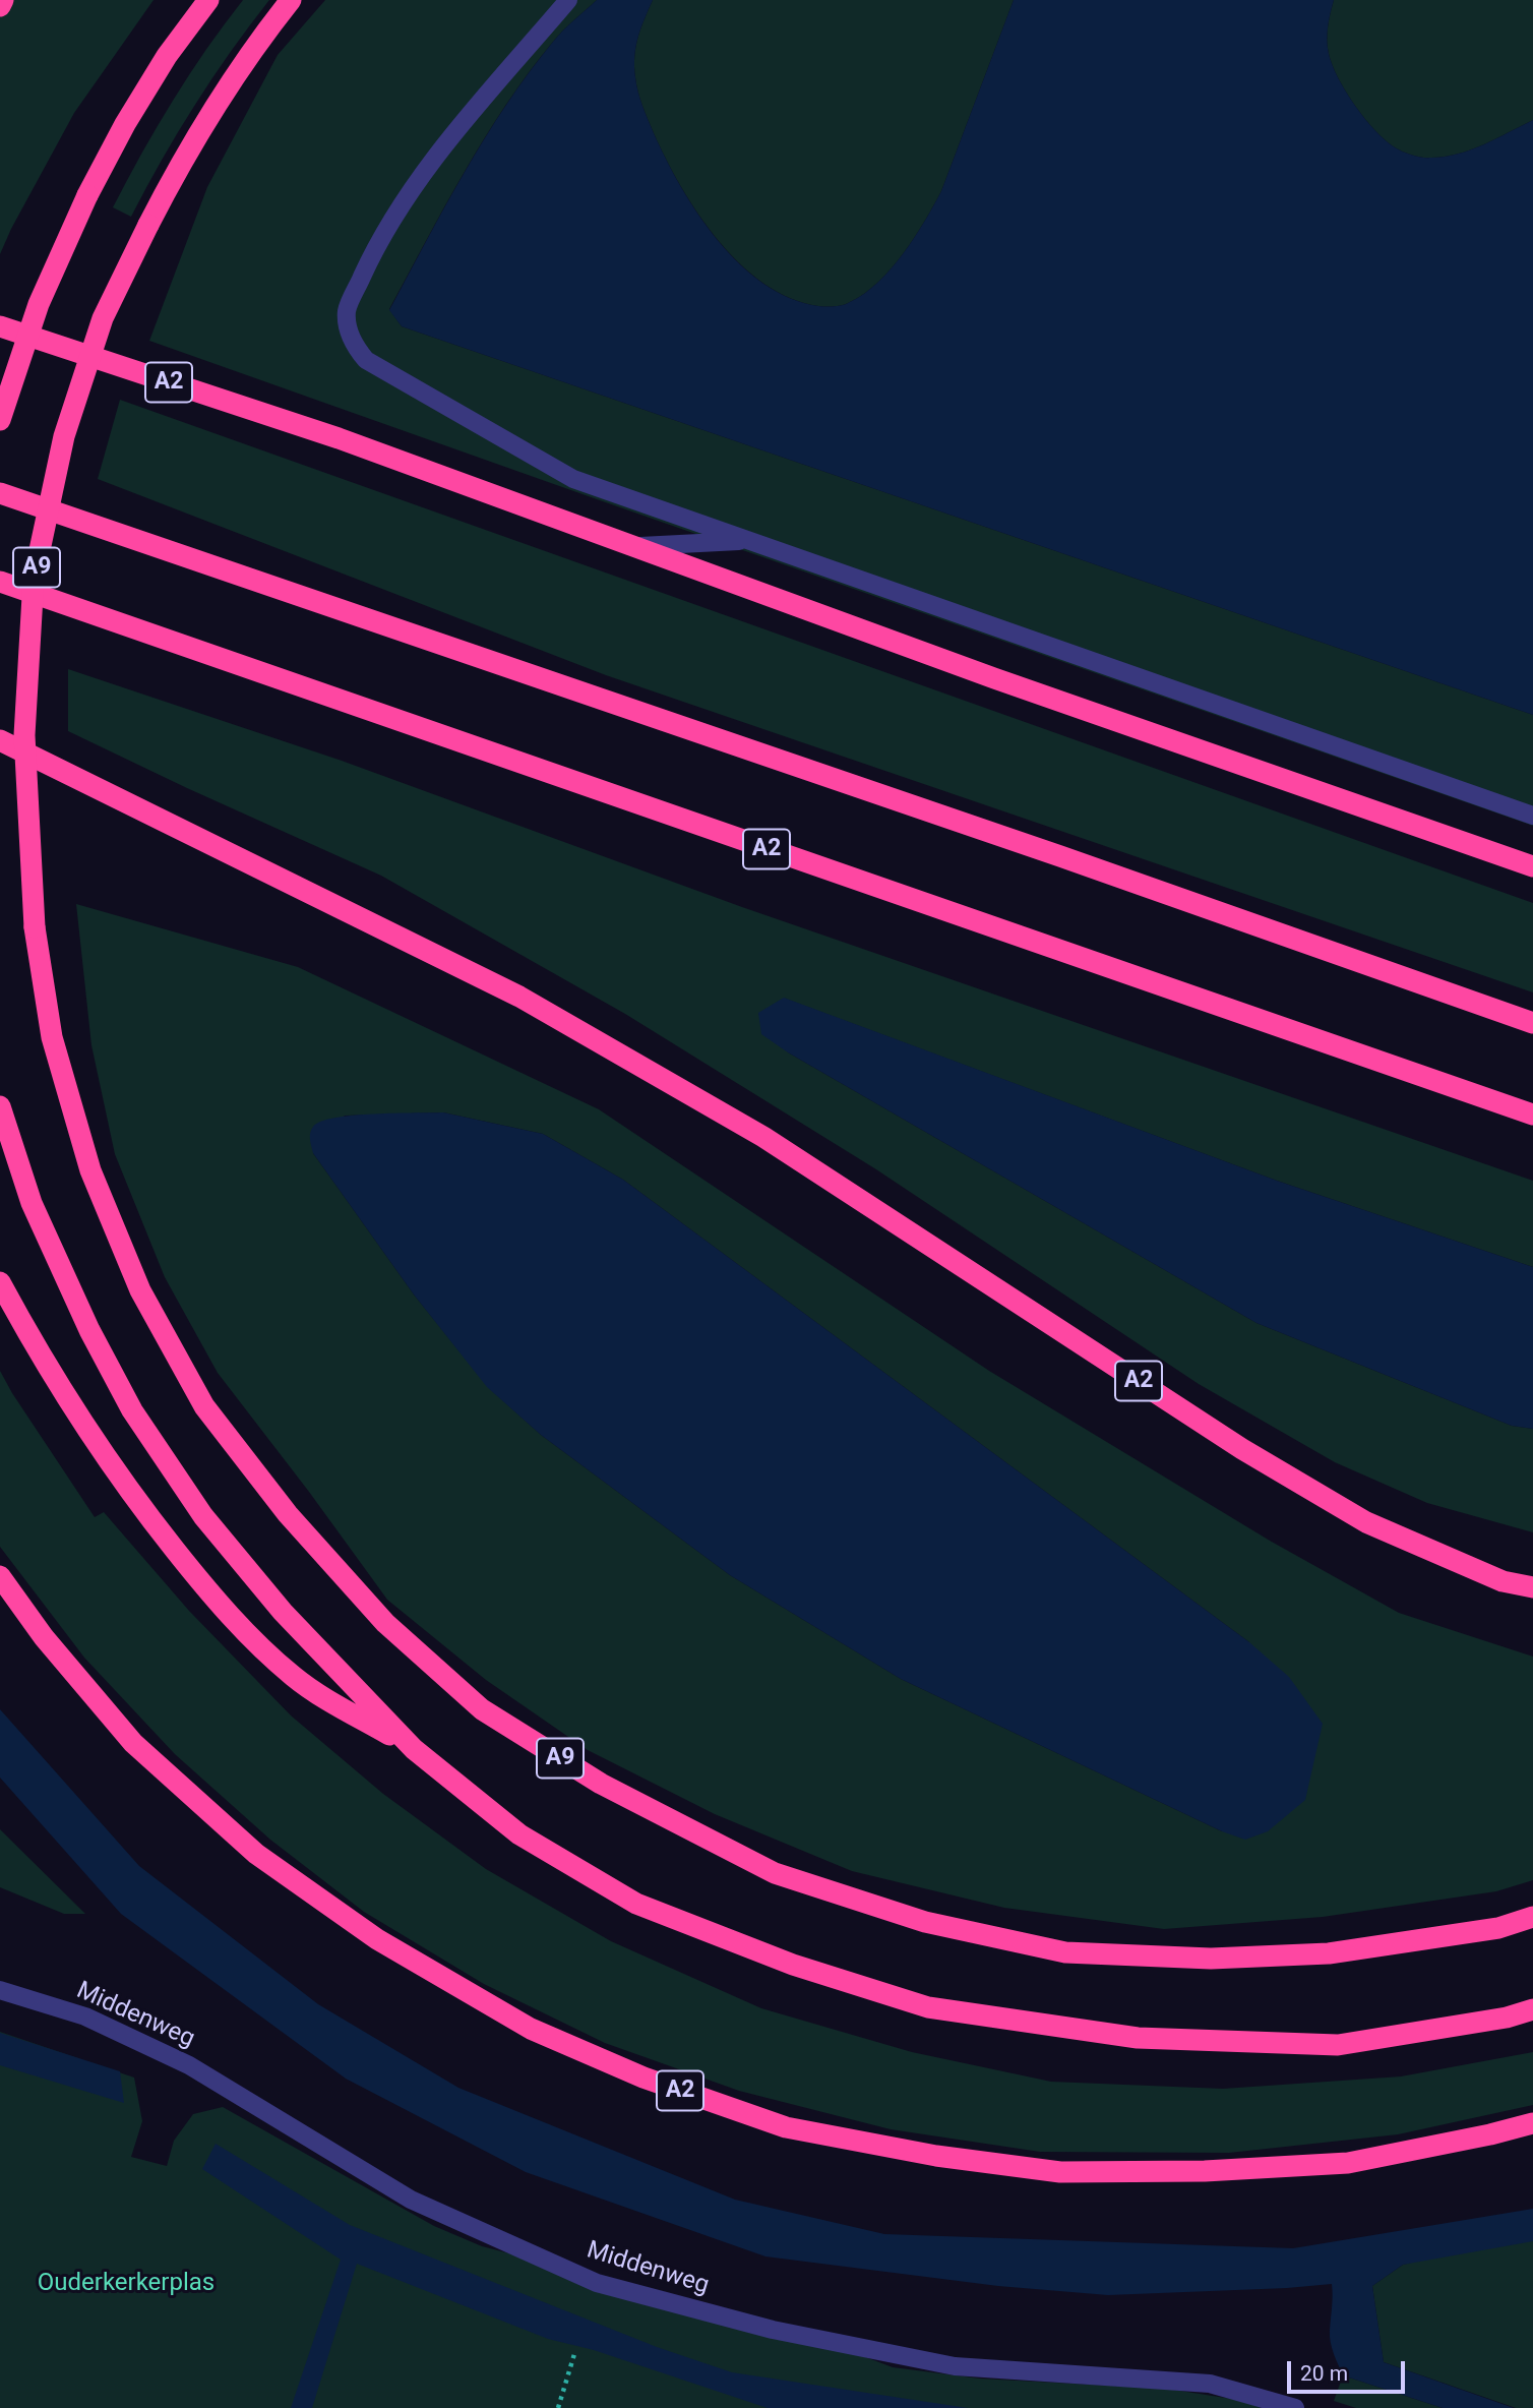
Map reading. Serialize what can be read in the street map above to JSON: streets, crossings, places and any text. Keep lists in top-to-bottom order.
{
  "streets": {
    "highway": ["A2", "A9"],
    "street": ["Middenweg"]
  },
  "parks": ["Ouderkerkerplas"],
  "scale_bar": "20 m"
}
